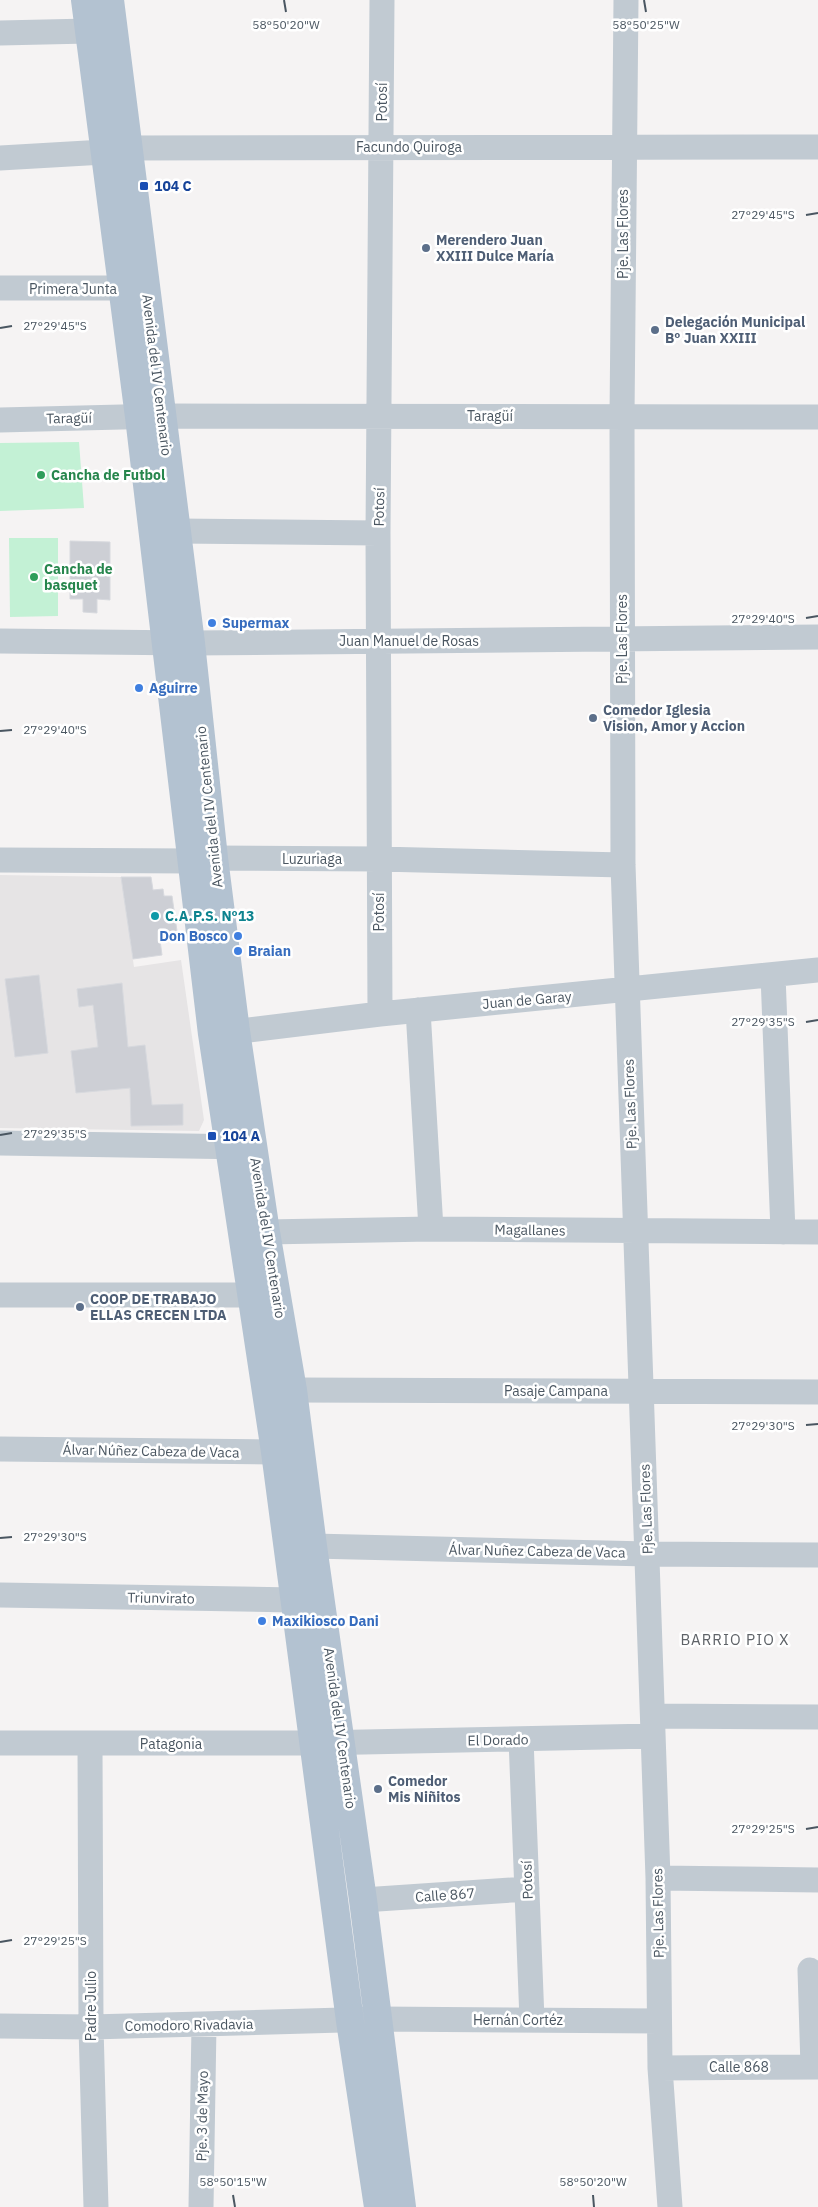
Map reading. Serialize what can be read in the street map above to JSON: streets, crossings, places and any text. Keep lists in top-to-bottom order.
{
  "streets": {
    "main road": ["Avenida del IV Centenario"],
    "street": [
      "Potosí",
      "Facundo Quiroga",
      "Pje. Las Flores",
      "Primera Junta",
      "Taragüí",
      "Juan Manuel de Rosas",
      "Luzuriaga",
      "Juan de Garay",
      "Magallanes",
      "Pasaje Campana",
      "Álvar Núñez Cabeza de Vaca",
      "Álvar Nuñez Cabeza de Vaca",
      "Triunvirato",
      "El Dorado",
      "Patagonia",
      "Calle 867",
      "Padre Julio",
      "Hernán Cortéz",
      "Comodoro Rivadavia",
      "Calle 868",
      "Pje. 3 de Mayo"
    ]
  },
  "crossings": [
    ["Potosí", "Facundo Quiroga"],
    ["Potosí", "Taragüí"],
    ["Potosí", "Juan Manuel de Rosas"],
    ["Potosí", "Luzuriaga"],
    ["Potosí", "Juan de Garay"],
    ["Potosí", "El Dorado"],
    ["Potosí", "Calle 867"],
    ["Potosí", "Hernán Cortéz"],
    ["Facundo Quiroga", "Pje. Las Flores"],
    ["Facundo Quiroga", "Avenida del IV Centenario"],
    ["Pje. Las Flores", "Taragüí"],
    ["Pje. Las Flores", "Juan Manuel de Rosas"],
    ["Pje. Las Flores", "Luzuriaga"],
    ["Pje. Las Flores", "Juan de Garay"],
    ["Pje. Las Flores", "Magallanes"],
    ["Pje. Las Flores", "Pasaje Campana"],
    ["Pje. Las Flores", "Álvar Nuñez Cabeza de Vaca"],
    ["Pje. Las Flores", "El Dorado"],
    ["Pje. Las Flores", "Hernán Cortéz"],
    ["Pje. Las Flores", "Calle 868"],
    ["Primera Junta", "Avenida del IV Centenario"],
    ["Avenida del IV Centenario", "Taragüí"],
    ["Avenida del IV Centenario", "Juan Manuel de Rosas"],
    ["Avenida del IV Centenario", "Luzuriaga"],
    ["Avenida del IV Centenario", "Juan de Garay"],
    ["Avenida del IV Centenario", "Magallanes"],
    ["Avenida del IV Centenario", "Pasaje Campana"],
    ["Avenida del IV Centenario", "Álvar Núñez Cabeza de Vaca"],
    ["Avenida del IV Centenario", "Álvar Nuñez Cabeza de Vaca"],
    ["Avenida del IV Centenario", "Triunvirato"],
    ["Avenida del IV Centenario", "El Dorado"],
    ["Avenida del IV Centenario", "Patagonia"],
    ["Avenida del IV Centenario", "Calle 867"],
    ["Avenida del IV Centenario", "Hernán Cortéz"],
    ["Avenida del IV Centenario", "Comodoro Rivadavia"],
    ["El Dorado", "Patagonia"],
    ["Patagonia", "Padre Julio"],
    ["Padre Julio", "Comodoro Rivadavia"],
    ["Hernán Cortéz", "Comodoro Rivadavia"],
    ["Comodoro Rivadavia", "Pje. 3 de Mayo"]
  ],
  "districts": ["BARRIO PIO X"],
  "places": {
    "transit": ["104 C", "104 A"],
    "other": [
      "Merendero Juan XXIII Dulce María",
      "Delegación Municipal Bº Juan XXIII",
      "Cancha de Futbol",
      "Cancha de basquet",
      "Supermax",
      "Aguirre",
      "Comedor Iglesia Vision, Amor y Accion",
      "C.A.P.S. Nº13",
      "Don Bosco",
      "Braian",
      "COOP DE TRABAJO ELLAS CRECEN LTDA",
      "Maxikiosco Dani",
      "Comedor Mis Niñitos"
    ]
  },
  "coordinates": [
    "58°50'20\"W",
    "58°50'25\"W",
    "27°29'45\"S",
    "27°29'40\"S",
    "27°29'35\"S",
    "27°29'30\"S",
    "27°29'25\"S",
    "58°50'15\"W"
  ]
}
